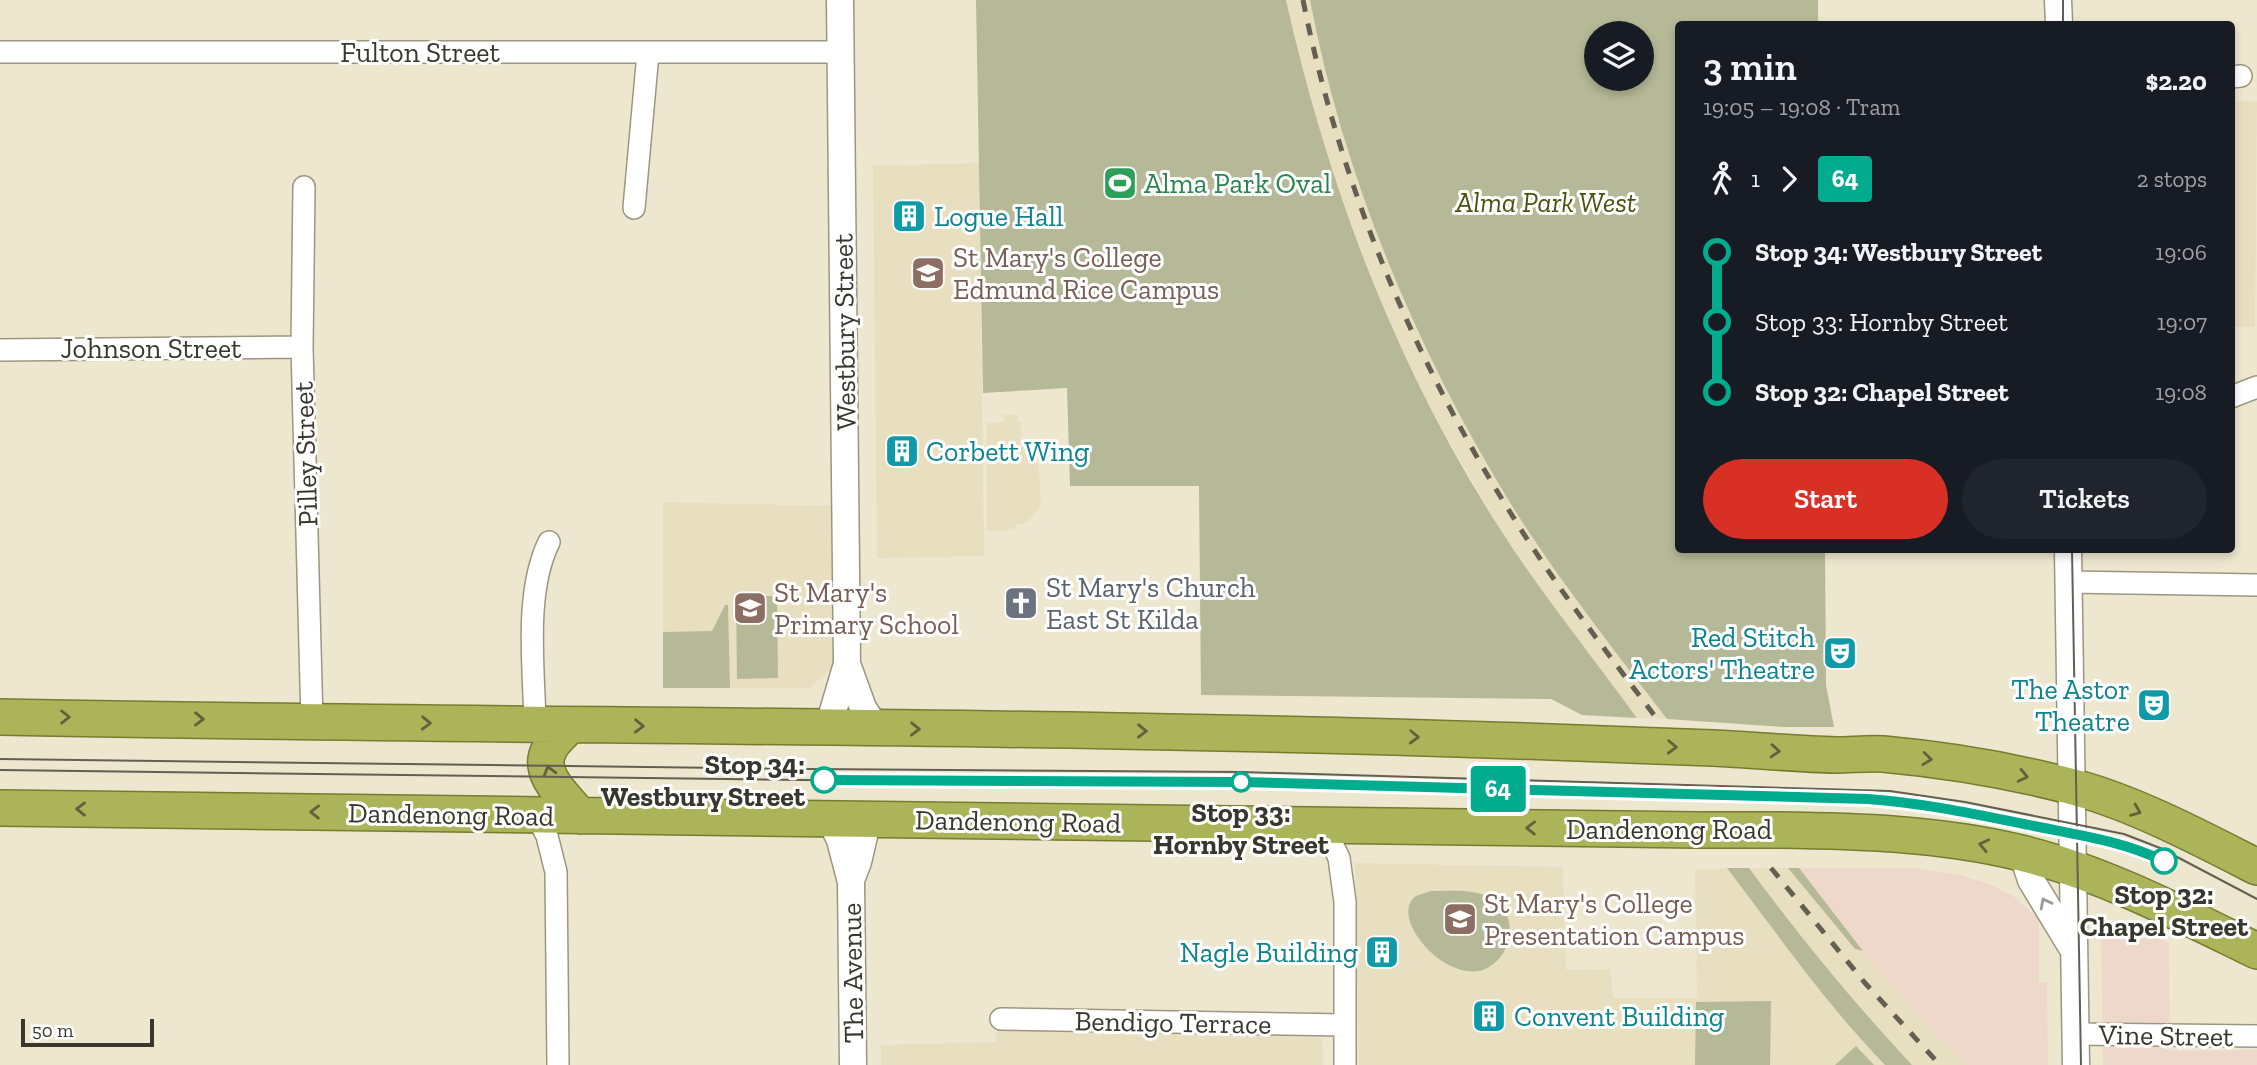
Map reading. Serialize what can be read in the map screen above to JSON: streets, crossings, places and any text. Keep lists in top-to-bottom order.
{
  "streets": {
    "highway": ["Dandenong Road"],
    "street": [
      "Fulton Street",
      "Westbury Street",
      "Johnson Street",
      "Pilley Street",
      "The Avenue",
      "Bendigo Terrace",
      "Vine Street"
    ]
  },
  "crossings": [
    ["Fulton Street", "Westbury Street"],
    ["Johnson Street", "Pilley Street"],
    ["Dandenong Road", "The Avenue"]
  ],
  "parks": ["Alma Park West"],
  "places": {
    "sports": ["Alma Park Oval"],
    "building": [
      "Logue Hall",
      "Corbett Wing",
      "Nagle Building",
      "Convent Building"
    ],
    "school or university": ["St Mary's College Edmund Rice Campus", "St Mary's Primary School", "St Mary's College Presentation Campus"],
    "church": ["St Mary's Church East St Kilda"],
    "theatre": ["Red Stitch Actors' Theatre", "The Astor Theatre"],
    "other": ["Stop 34: Westbury Street", "Stop 33: Hornby Street", "Stop 32: Chapel Street"]
  },
  "lines": ["tram line 64"],
  "scale_bar": "50 m",
  "page": {
    "on_map": "64",
    "heading": ["3 min", "19:05 – 19:08 · Tram", "$2.20"],
    "legs": ["1", "64", "2 stops"],
    "list": [
      {
        "name": "Stop 34: Westbury Street",
        "value": "19:06"
      },
      {
        "name": "Stop 33: Hornby Street",
        "value": "19:07"
      },
      {
        "name": "Stop 32: Chapel Street",
        "value": "19:08"
      }
    ],
    "buttons": ["Start", "Tickets"],
    "scale": "50 m"
  }
}
